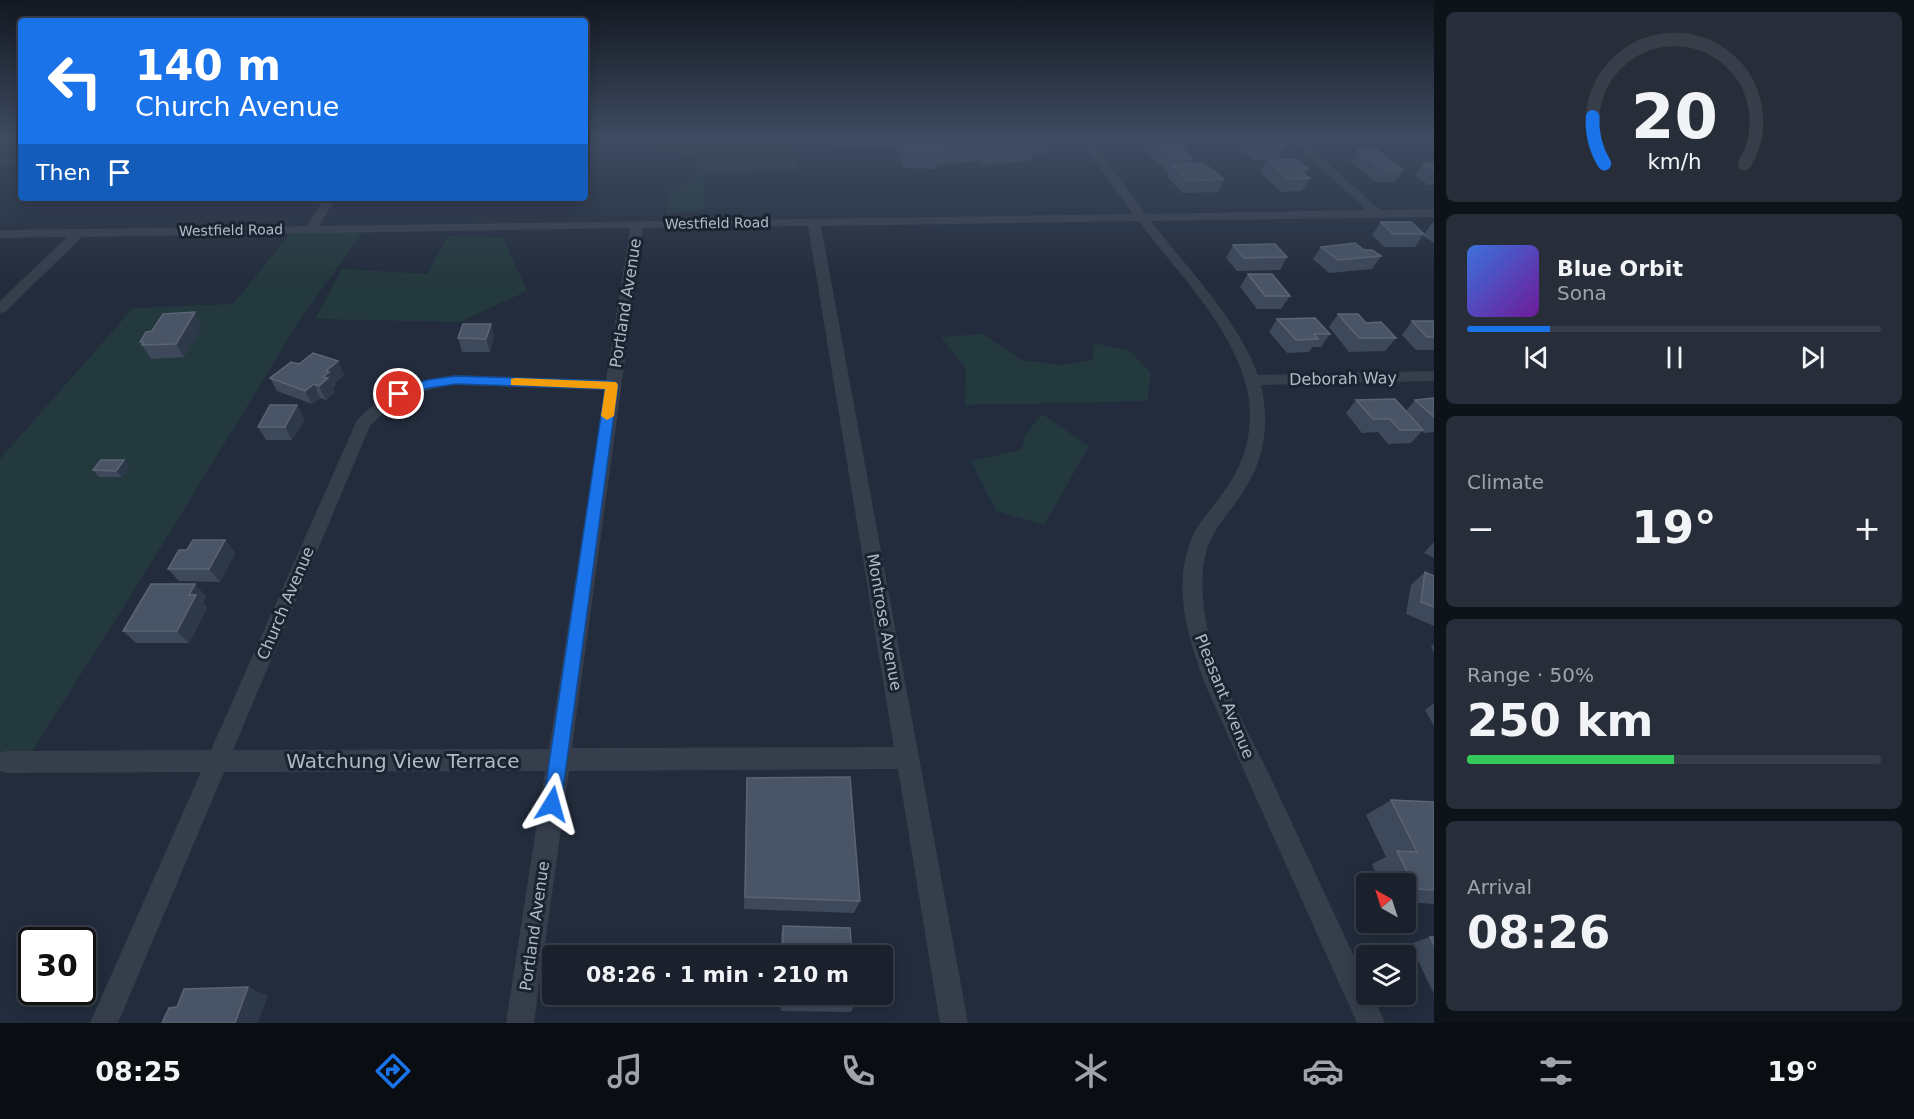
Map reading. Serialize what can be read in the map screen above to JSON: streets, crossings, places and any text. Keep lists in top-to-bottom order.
{
  "streets": {
    "street": [
      "Westfield Road",
      "Portland Avenue",
      "Deborah Way",
      "Church Avenue",
      "Montrose Avenue",
      "Pleasant Avenue",
      "Watchung View Terrace"
    ]
  },
  "crossings": [
    ["Westfield Road", "Portland Avenue"],
    ["Westfield Road", "Montrose Avenue"],
    ["Westfield Road", "Pleasant Avenue"],
    ["Portland Avenue", "Church Avenue"],
    ["Portland Avenue", "Watchung View Terrace"],
    ["Deborah Way", "Pleasant Avenue"],
    ["Church Avenue", "Watchung View Terrace"],
    ["Montrose Avenue", "Watchung View Terrace"]
  ],
  "north": "top left",
  "page": {
    "turn": ["140 m", "Church Avenue"],
    "then": "Then",
    "song": ["Blue Orbit", "Sona"],
    "tile": [
      "Climate",
      ["Range · 50%", "250 km"],
      ["Arrival", "08:26"]
    ],
    "heat": ["−", "19°", "+"],
    "limit": "30",
    "trip": "08:26 · 1 min · 210 m",
    "tabs": ["08:25", "19°"],
    "gauge": ["20", "km/h"]
  }
}
